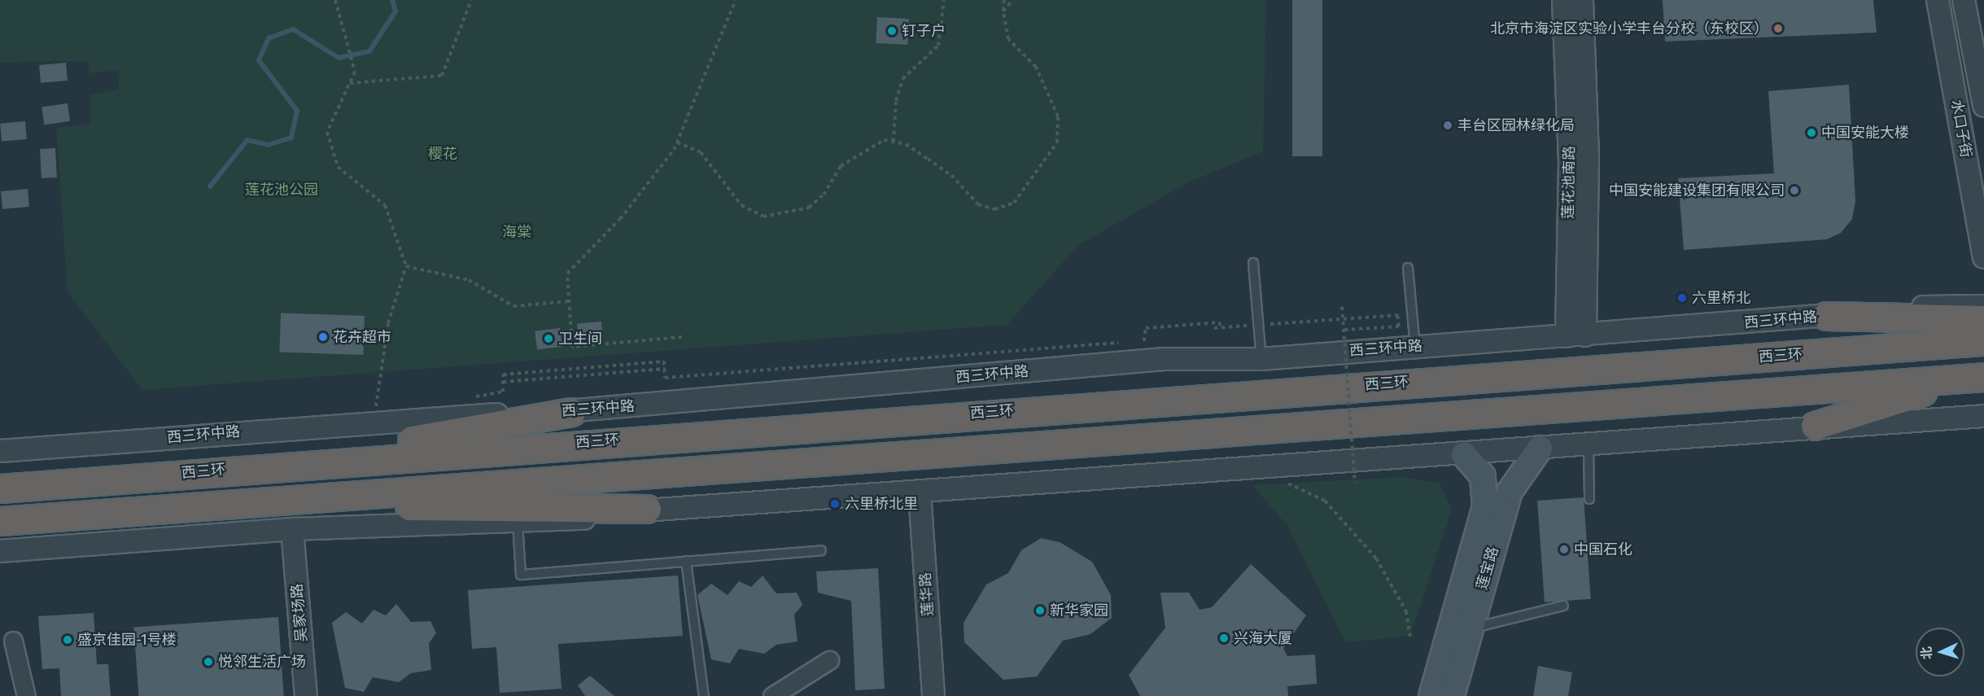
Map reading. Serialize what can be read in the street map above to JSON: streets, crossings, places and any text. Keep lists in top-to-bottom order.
{
  "streets": {
    "highway": ["西三环"],
    "main road": ["莲宝路"],
    "street": [
      "水口子街",
      "莲花池南路",
      "西三环中路",
      "莲华路",
      "吴家场路"
    ]
  },
  "crossings": [
    ["莲花池南路", "西三环中路"]
  ],
  "parks": ["樱花", "莲花池公园", "海棠"],
  "places": [
    "北京市海淀区实验小学丰台分校（东校区）",
    "钉子户",
    "丰台区园林绿化局",
    "中国安能大楼",
    "中国安能建设集团有限公司",
    "六里桥北",
    "花卉超市",
    "卫生间",
    "六里桥北里",
    "中国石化",
    "新华家园",
    "兴海大厦",
    "盛京佳园-1号楼",
    "悦邻生活广场"
  ],
  "north": "left"
}
